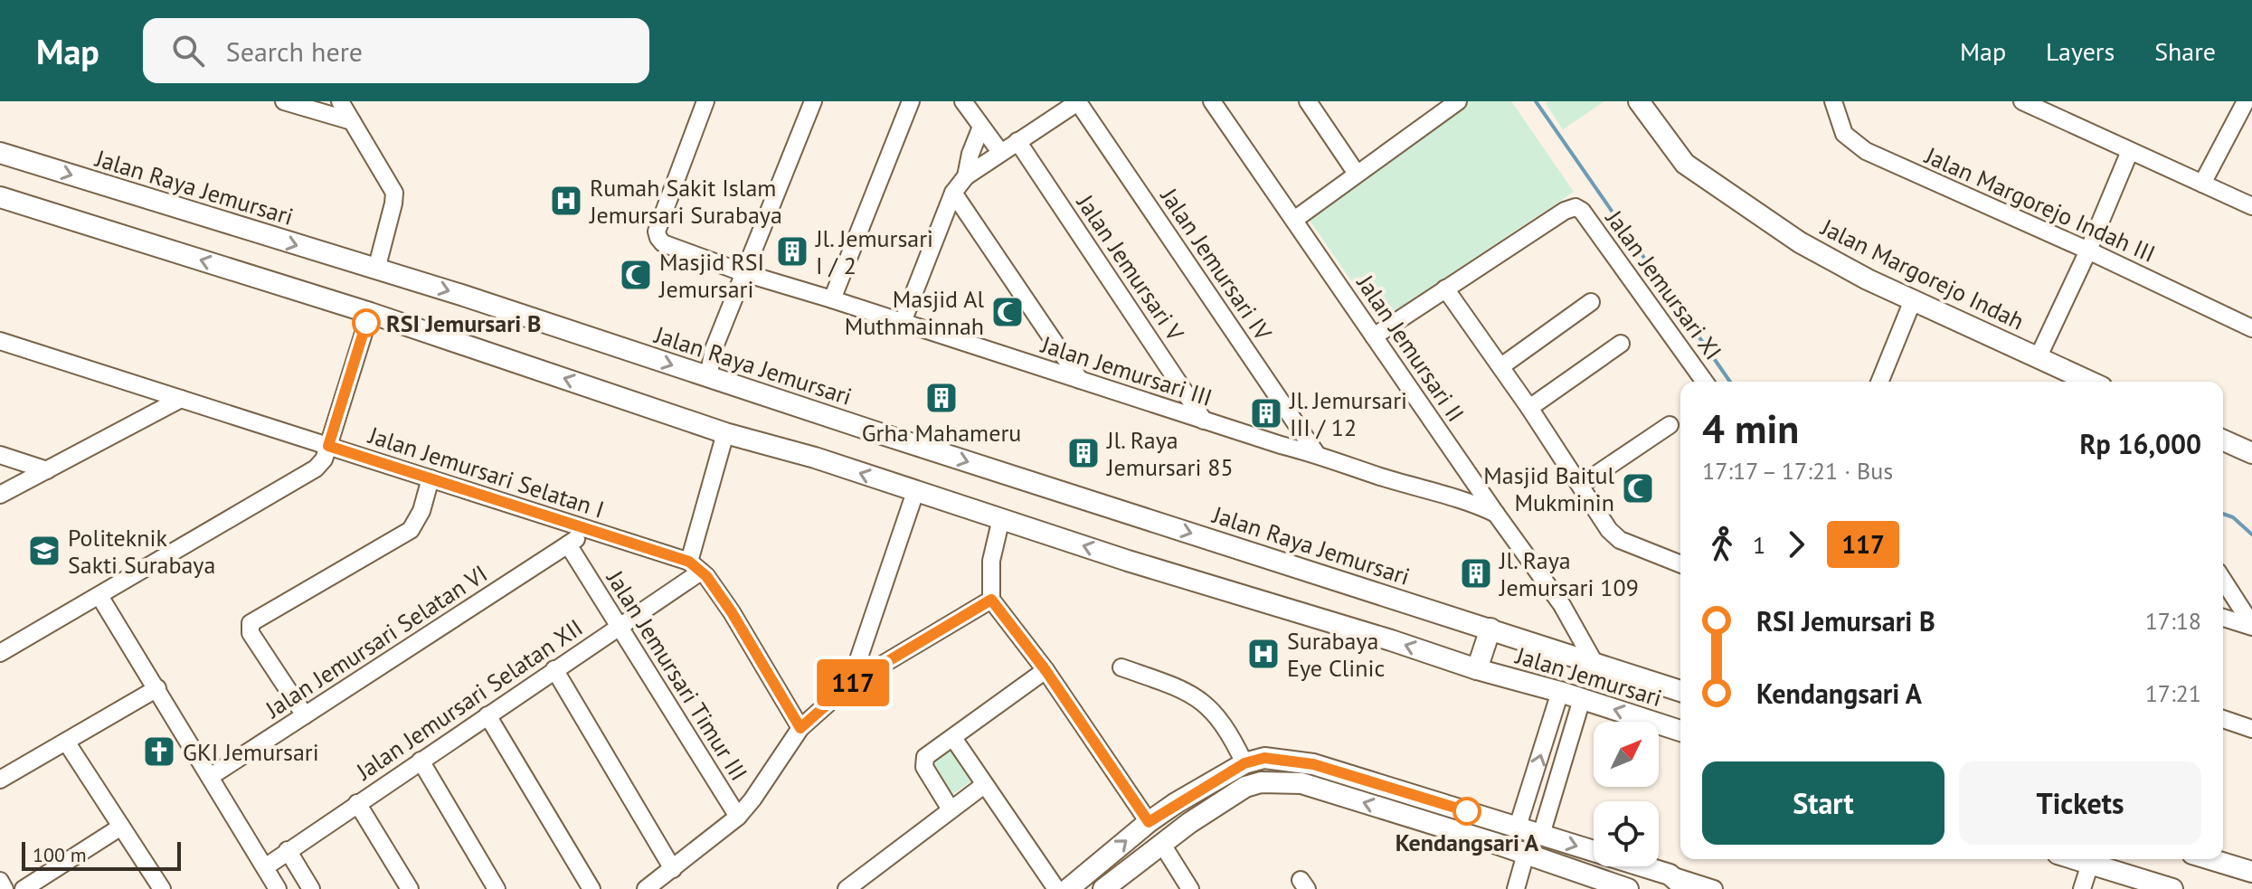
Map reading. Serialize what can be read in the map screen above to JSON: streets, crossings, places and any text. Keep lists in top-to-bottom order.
{
  "streets": {
    "main road": ["Jalan Raya Jemursari", "Jalan Margorejo Indah", "Jalan Jemursari"],
    "street": [
      "Jalan Margorejo Indah III",
      "Jalan Jemursari IV",
      "Jalan Jemursari V",
      "Jalan Jemursari XI",
      "Jalan Jemursari II",
      "Jalan Jemursari III",
      "Jalan Jemursari Selatan I",
      "Jalan Jemursari Selatan VI",
      "Jalan Jemursari Timur III",
      "Jalan Jemursari Selatan XII"
    ]
  },
  "crossings": [
    ["Jalan Raya Jemursari", "Jalan Jemursari"],
    ["Jalan Jemursari IV", "Jalan Jemursari III"],
    ["Jalan Jemursari V", "Jalan Jemursari III"],
    ["Jalan Jemursari II", "Jalan Jemursari III"],
    ["Jalan Jemursari II", "Jalan Jemursari"],
    ["Jalan Jemursari Selatan I", "Jalan Jemursari Selatan XII"],
    ["Jalan Jemursari Selatan VI", "Jalan Jemursari Timur III"],
    ["Jalan Jemursari Timur III", "Jalan Jemursari Selatan XII"]
  ],
  "places": {
    "hospital": ["Rumah Sakit Islam Jemursari Surabaya", "Surabaya Eye Clinic"],
    "building": [
      "Jl. Jemursari I / 2",
      "Grha Mahameru",
      "Jl. Jemursari III / 12",
      "Jl. Raya Jemursari 85",
      "Jl. Raya Jemursari 109"
    ],
    "mosque": ["Masjid RSI Jemursari", "Masjid Al Muthmainnah", "Masjid Baitul Mukminin"],
    "other": ["RSI Jemursari B", "Kendangsari A"],
    "school or university": ["Politeknik Sakti Surabaya"],
    "church": ["GKI Jemursari"]
  },
  "lines": ["bus line 117"],
  "scale_bar": "100 m",
  "north": "top right",
  "page": {
    "header": "Map",
    "search": "Search here",
    "nav": ["Map", "Layers", "Share"],
    "on_map": "117",
    "heading": ["4 min", "17:17 – 17:21 · Bus", "Rp 16,000"],
    "legs": ["1", "117"],
    "list": [
      {
        "name": "RSI Jemursari B",
        "value": "17:18"
      },
      {
        "name": "Kendangsari A",
        "value": "17:21"
      }
    ],
    "buttons": ["Start", "Tickets"],
    "scale": "100 m"
  }
}
